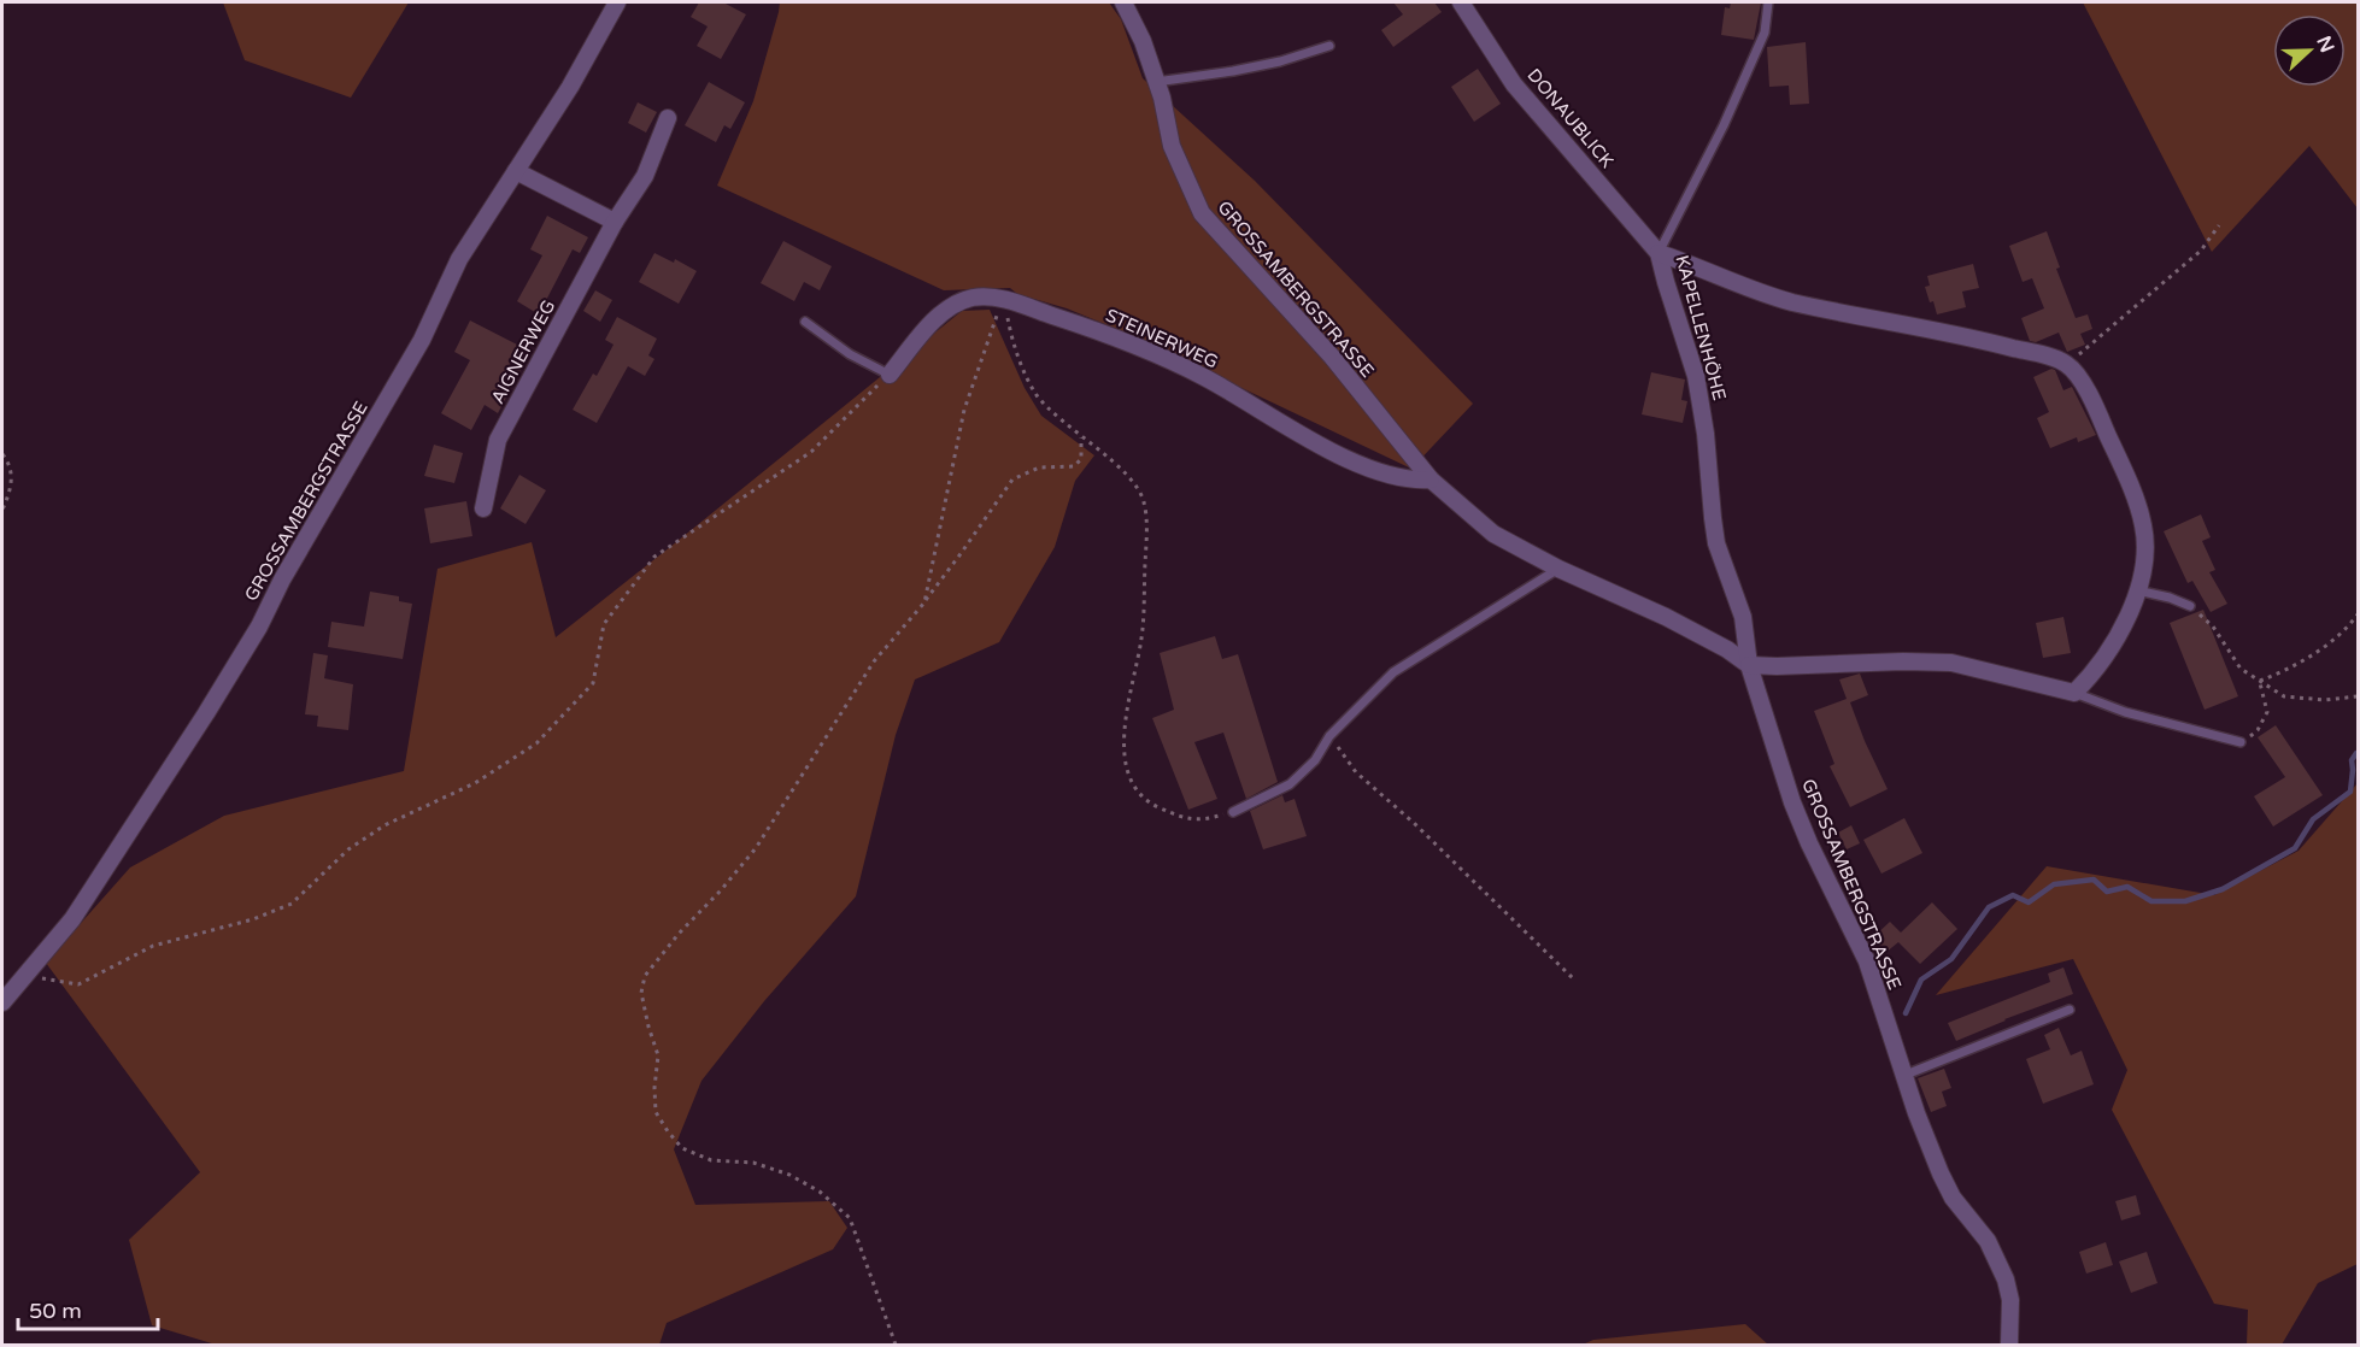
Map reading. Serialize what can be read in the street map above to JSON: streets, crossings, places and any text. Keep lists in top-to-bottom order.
{
  "streets": {
    "street": [
      "DONAUBLICK",
      "GROSSAMBERGSTRASSE",
      "KAPELLENHÖHE",
      "STEINERWEG",
      "AIGNERWEG"
    ]
  },
  "crossings": [
    ["DONAUBLICK", "KAPELLENHÖHE"],
    ["GROSSAMBERGSTRASSE", "KAPELLENHÖHE"],
    ["GROSSAMBERGSTRASSE", "STEINERWEG"]
  ],
  "scale_bar": "50 m",
  "north": "right"
}
